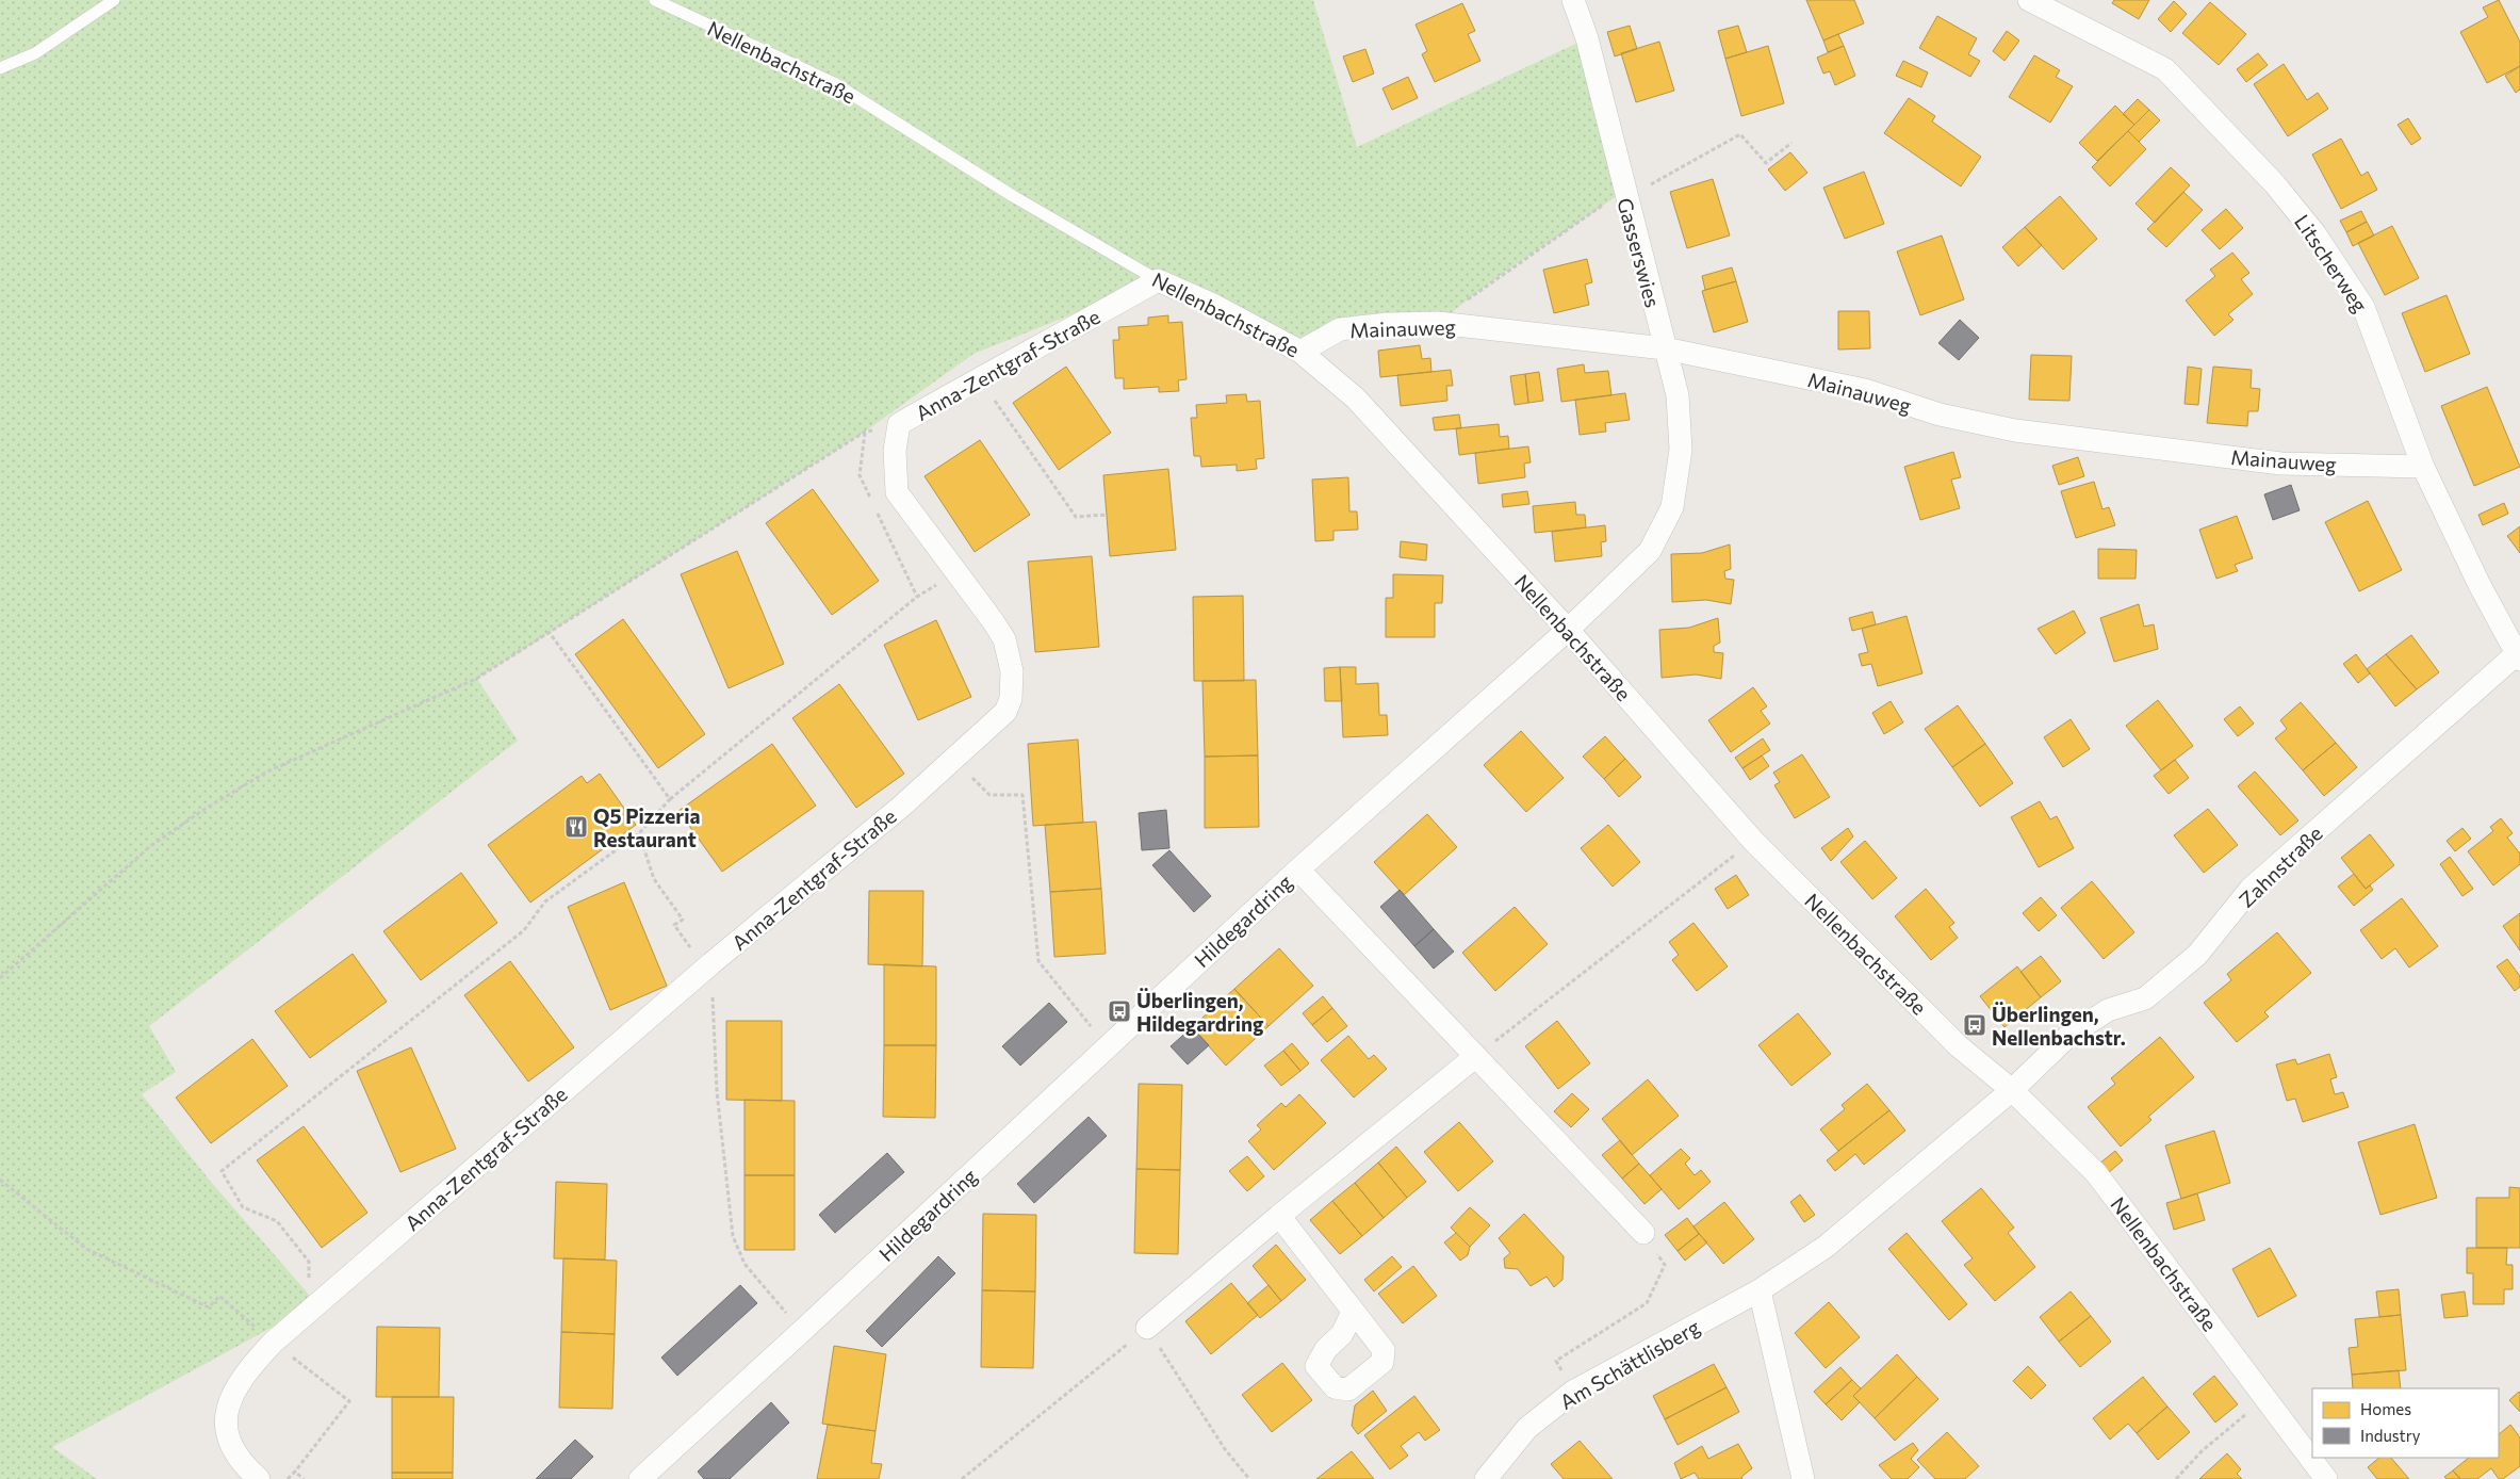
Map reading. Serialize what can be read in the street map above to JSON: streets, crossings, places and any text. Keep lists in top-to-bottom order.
{
  "streets": {
    "street": [
      "Nellenbachstraße",
      "Gasserswies",
      "Litscherweg",
      "Mainauweg",
      "Anna-Zentgraf-Straße",
      "Zahnstraße",
      "Hildegardring",
      "Am Schättlisberg"
    ]
  },
  "crossings": [
    ["Nellenbachstraße", "Mainauweg"],
    ["Nellenbachstraße", "Anna-Zentgraf-Straße"],
    ["Nellenbachstraße", "Zahnstraße"],
    ["Nellenbachstraße", "Hildegardring"],
    ["Nellenbachstraße", "Am Schättlisberg"],
    ["Gasserswies", "Mainauweg"],
    ["Gasserswies", "Hildegardring"],
    ["Litscherweg", "Mainauweg"],
    ["Litscherweg", "Zahnstraße"],
    ["Zahnstraße", "Am Schättlisberg"]
  ],
  "places": {
    "restaurant": ["Q5 Pizzeria Restaurant"],
    "bus stop": ["Überlingen, Hildegardring", "Überlingen, Nellenbachstr."]
  },
  "legend": ["Homes", "Industry"]
}
